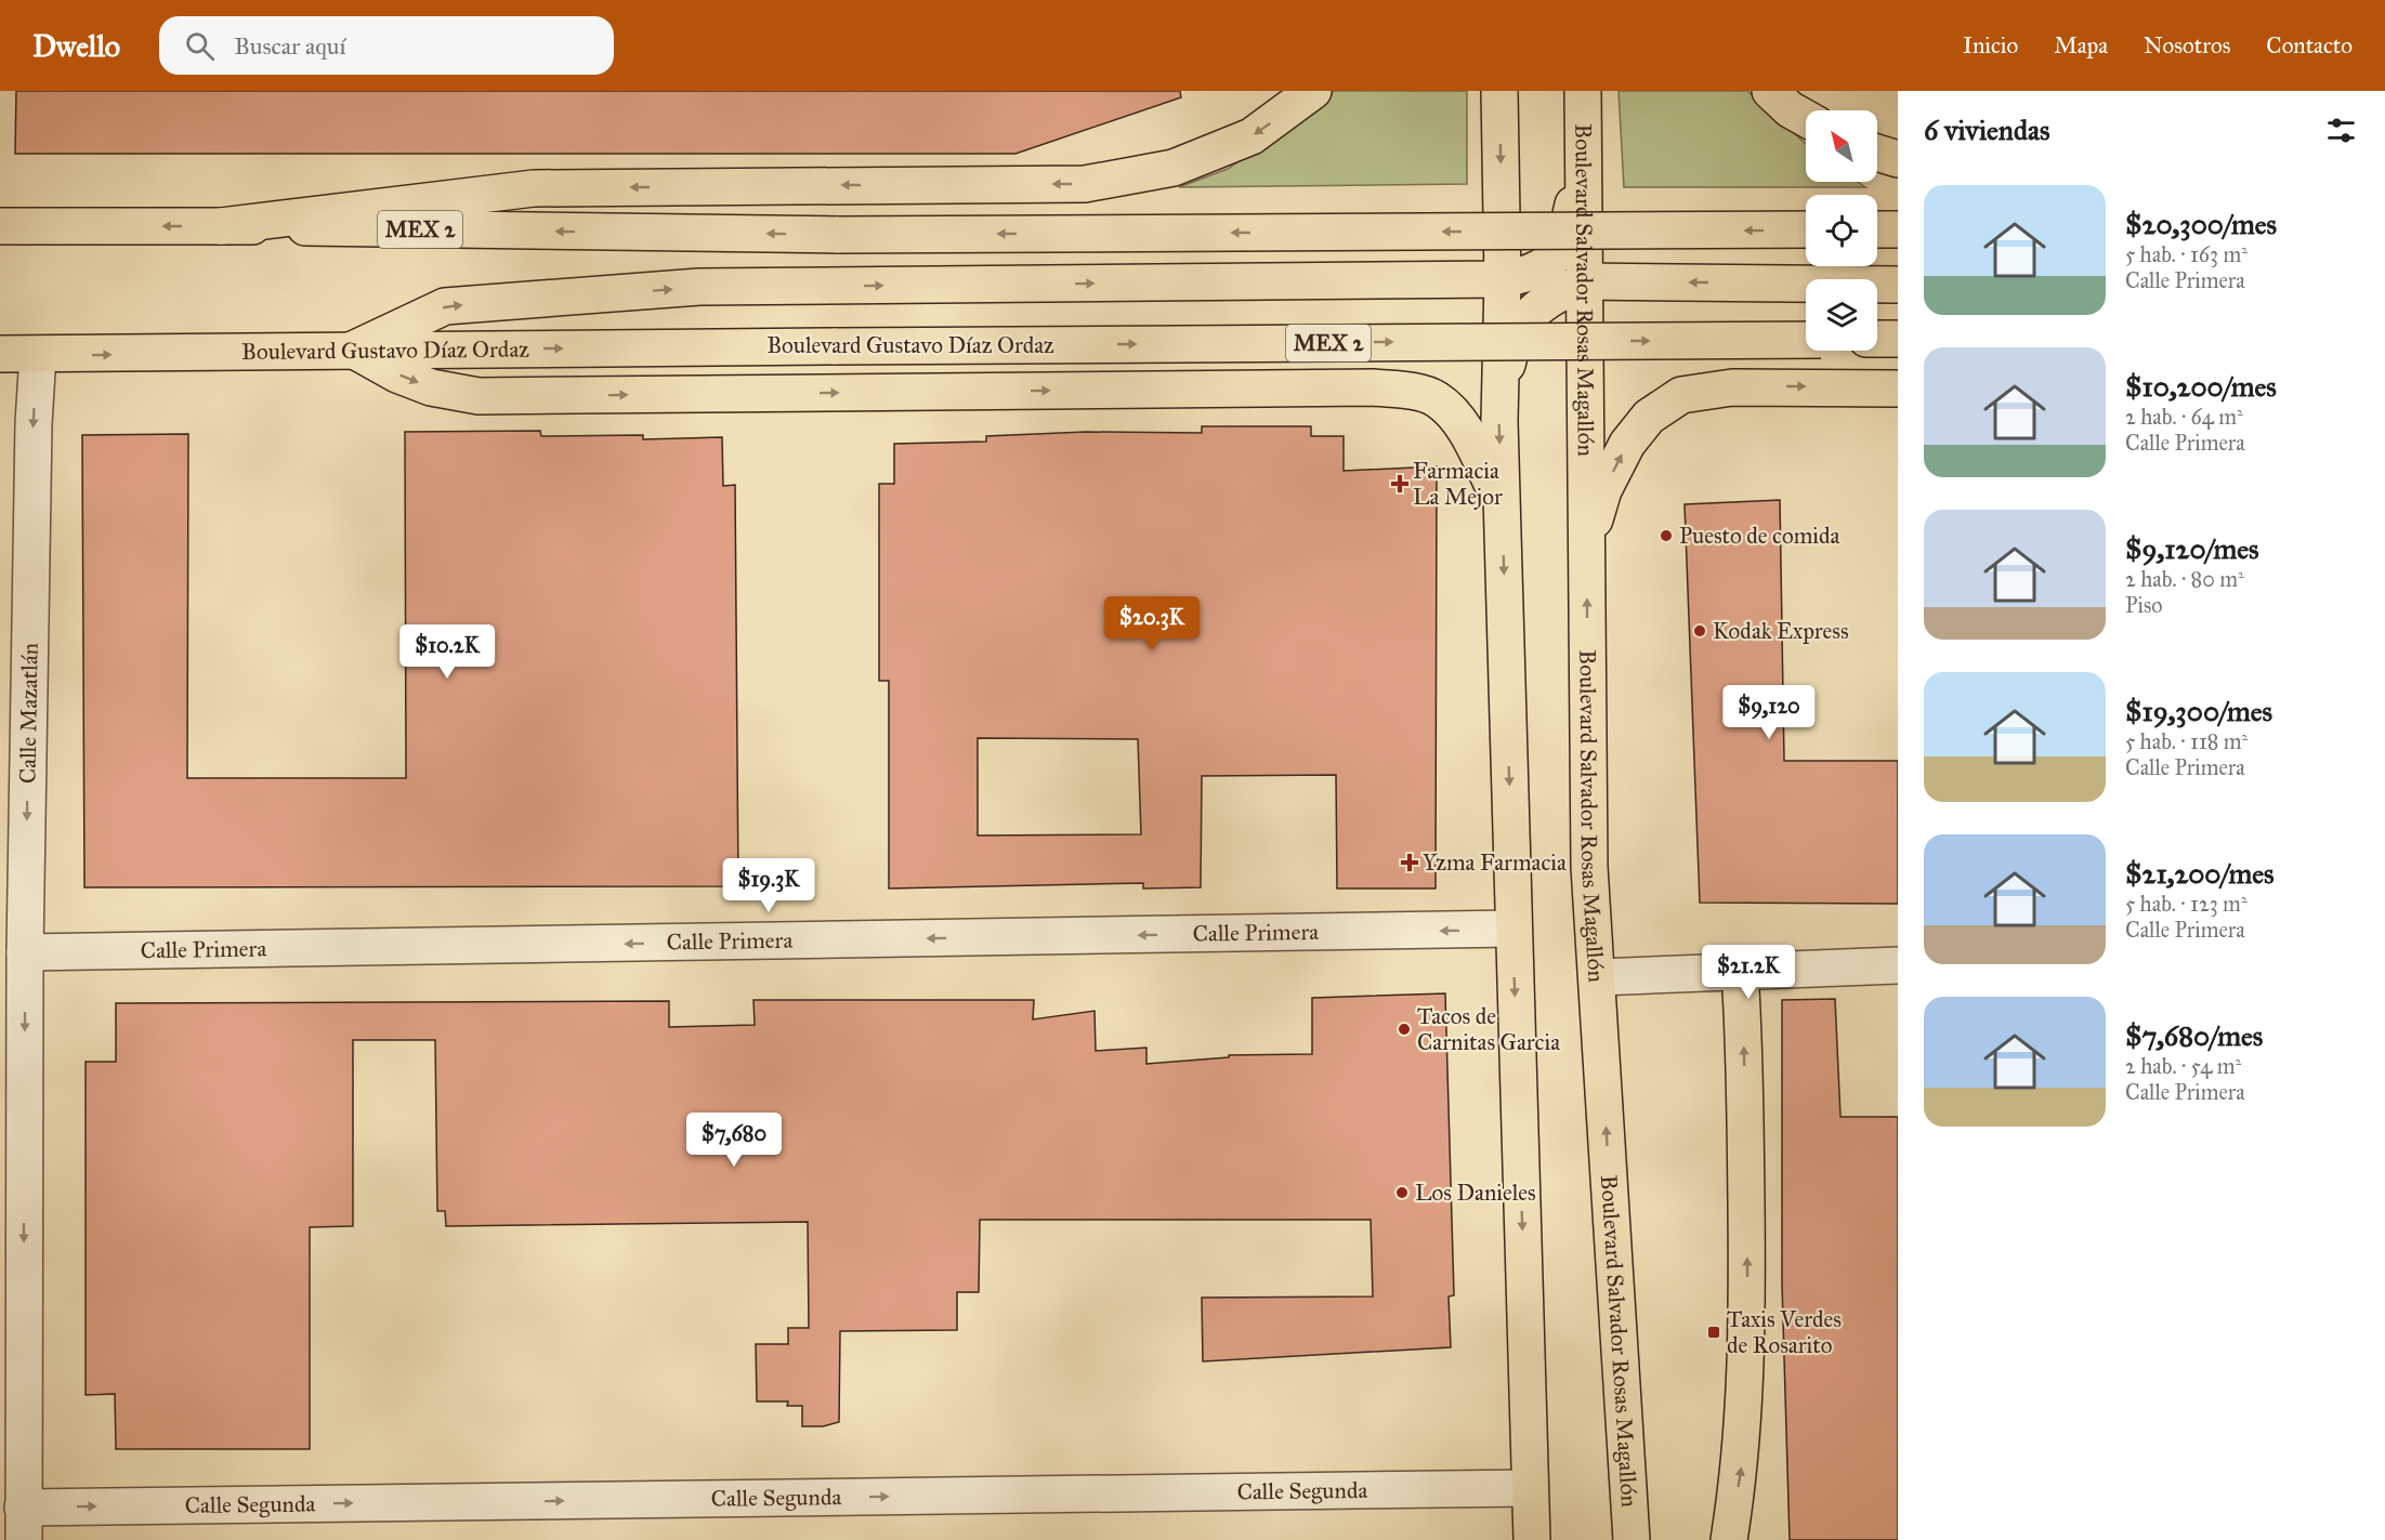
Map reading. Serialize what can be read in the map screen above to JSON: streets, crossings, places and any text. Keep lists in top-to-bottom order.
{
  "streets": {
    "main road": ["MEX 2", "Boulevard Salvador Rosas Magallón", "Boulevard Gustavo Díaz Ordaz"],
    "street": ["Calle Mazatlán", "Calle Primera", "Calle Segunda"]
  },
  "crossings": [
    ["Boulevard Gustavo Díaz Ordaz", "Calle Mazatlán"],
    ["Calle Mazatlán", "Calle Primera"],
    ["Calle Mazatlán", "Calle Segunda"]
  ],
  "one_way": ["Calle Mazatlán", "Calle Primera", "Calle Segunda"],
  "places": {
    "health": ["Farmacia La Mejor", "Yzma Farmacia"],
    "other": [
      "Puesto de comida",
      "Kodak Express",
      "Tacos de Carnitas Garcia",
      "Los Danieles"
    ],
    "transit": ["Taxis Verdes de Rosarito"]
  },
  "north": "top left",
  "page": {
    "header": "Dwello",
    "search": "Buscar aquí",
    "nav": [
      "Inicio",
      "Mapa",
      "Nosotros",
      "Contacto"
    ],
    "heading": "6 viviendas",
    "list": [
      {
        "name": "$20,300/mes",
        "note": "5 hab. · 163 m² · Calle Primera"
      },
      {
        "name": "$10,200/mes",
        "note": "2 hab. · 64 m² · Calle Primera"
      },
      {
        "name": "$9,120/mes",
        "note": "2 hab. · 80 m² · Piso"
      },
      {
        "name": "$19,300/mes",
        "note": "5 hab. · 118 m² · Calle Primera"
      },
      {
        "name": "$21,200/mes",
        "note": "5 hab. · 123 m² · Calle Primera"
      },
      {
        "name": "$7,680/mes",
        "note": "2 hab. · 54 m² · Calle Primera"
      }
    ],
    "price": [
      "$20.3K",
      "$10.2K",
      "$9,120",
      "$19.3K",
      "$21.2K",
      "$7,680"
    ]
  }
}
